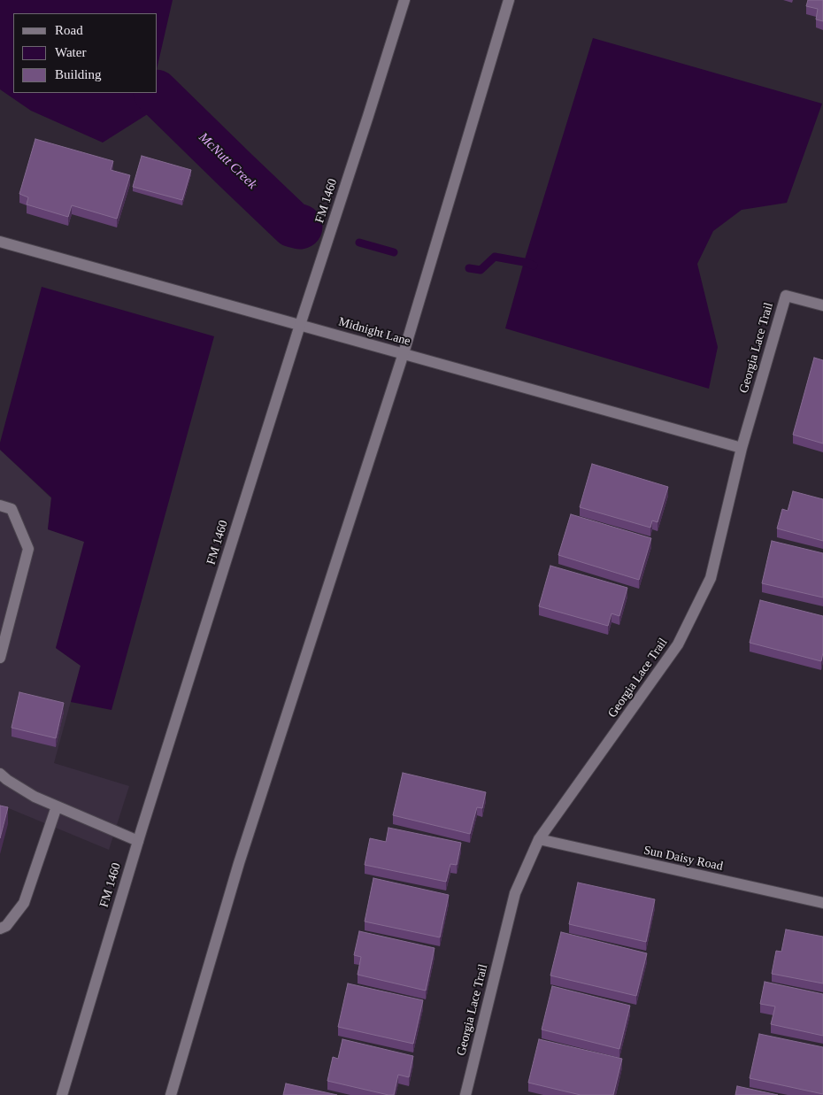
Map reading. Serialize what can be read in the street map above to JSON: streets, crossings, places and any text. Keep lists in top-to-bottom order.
{
  "streets": {
    "main road": [
      "FM 1460",
      "Midnight Lane",
      "Georgia Lace Trail",
      "Sun Daisy Road"
    ]
  },
  "crossings": [
    ["FM 1460", "Midnight Lane"],
    ["Midnight Lane", "Georgia Lace Trail"],
    ["Georgia Lace Trail", "Sun Daisy Road"]
  ],
  "water": ["McNutt Creek"],
  "legend": ["Road", "Water", "Building"]
}
